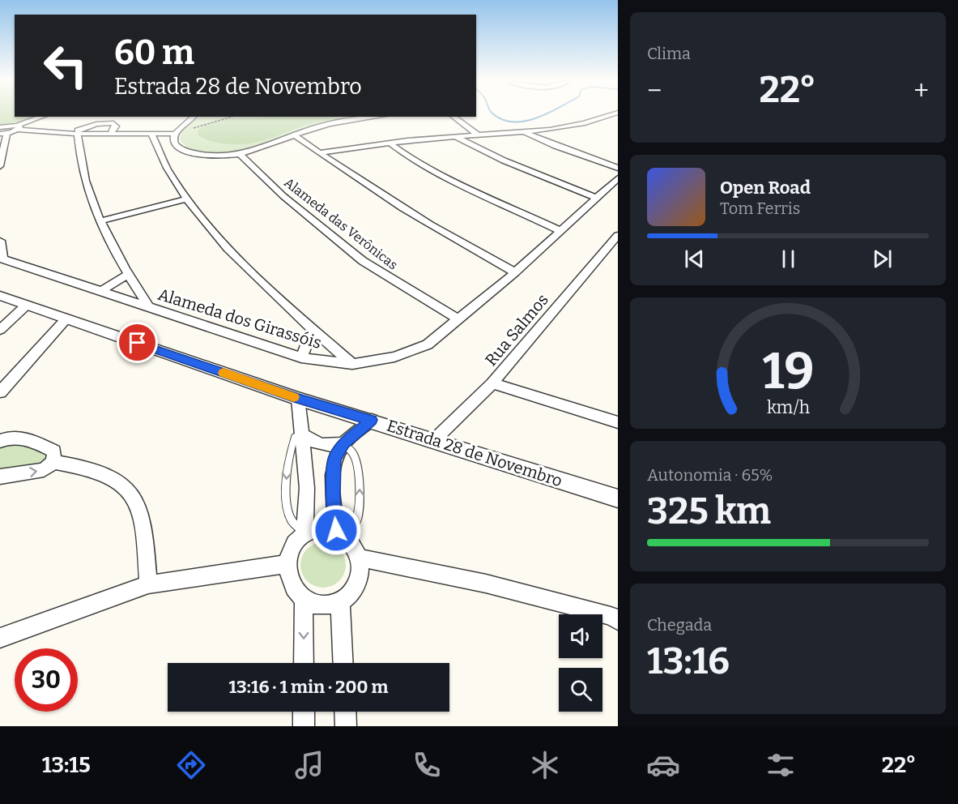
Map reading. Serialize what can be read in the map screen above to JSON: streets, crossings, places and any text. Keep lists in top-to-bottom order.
{
  "streets": {
    "street": [
      "Alameda das Verônicas",
      "Alameda dos Girassóis",
      "Rua Salmos",
      "Estrada 28 de Novembro"
    ]
  },
  "crossings": [
    ["Alameda das Verônicas", "Alameda dos Girassóis"],
    ["Rua Salmos", "Estrada 28 de Novembro"]
  ],
  "page": {
    "tile": [
      "Clima",
      ["Autonomia · 65%", "325 km"],
      ["Chegada", "13:16"]
    ],
    "turn": ["60 m", "Estrada 28 de Novembro"],
    "heat": ["−", "22°", "+"],
    "song": ["Open Road", "Tom Ferris"],
    "limit": "30",
    "trip": "13:16 · 1 min · 200 m",
    "tabs": ["13:15", "22°"],
    "gauge": ["19", "km/h"]
  }
}
